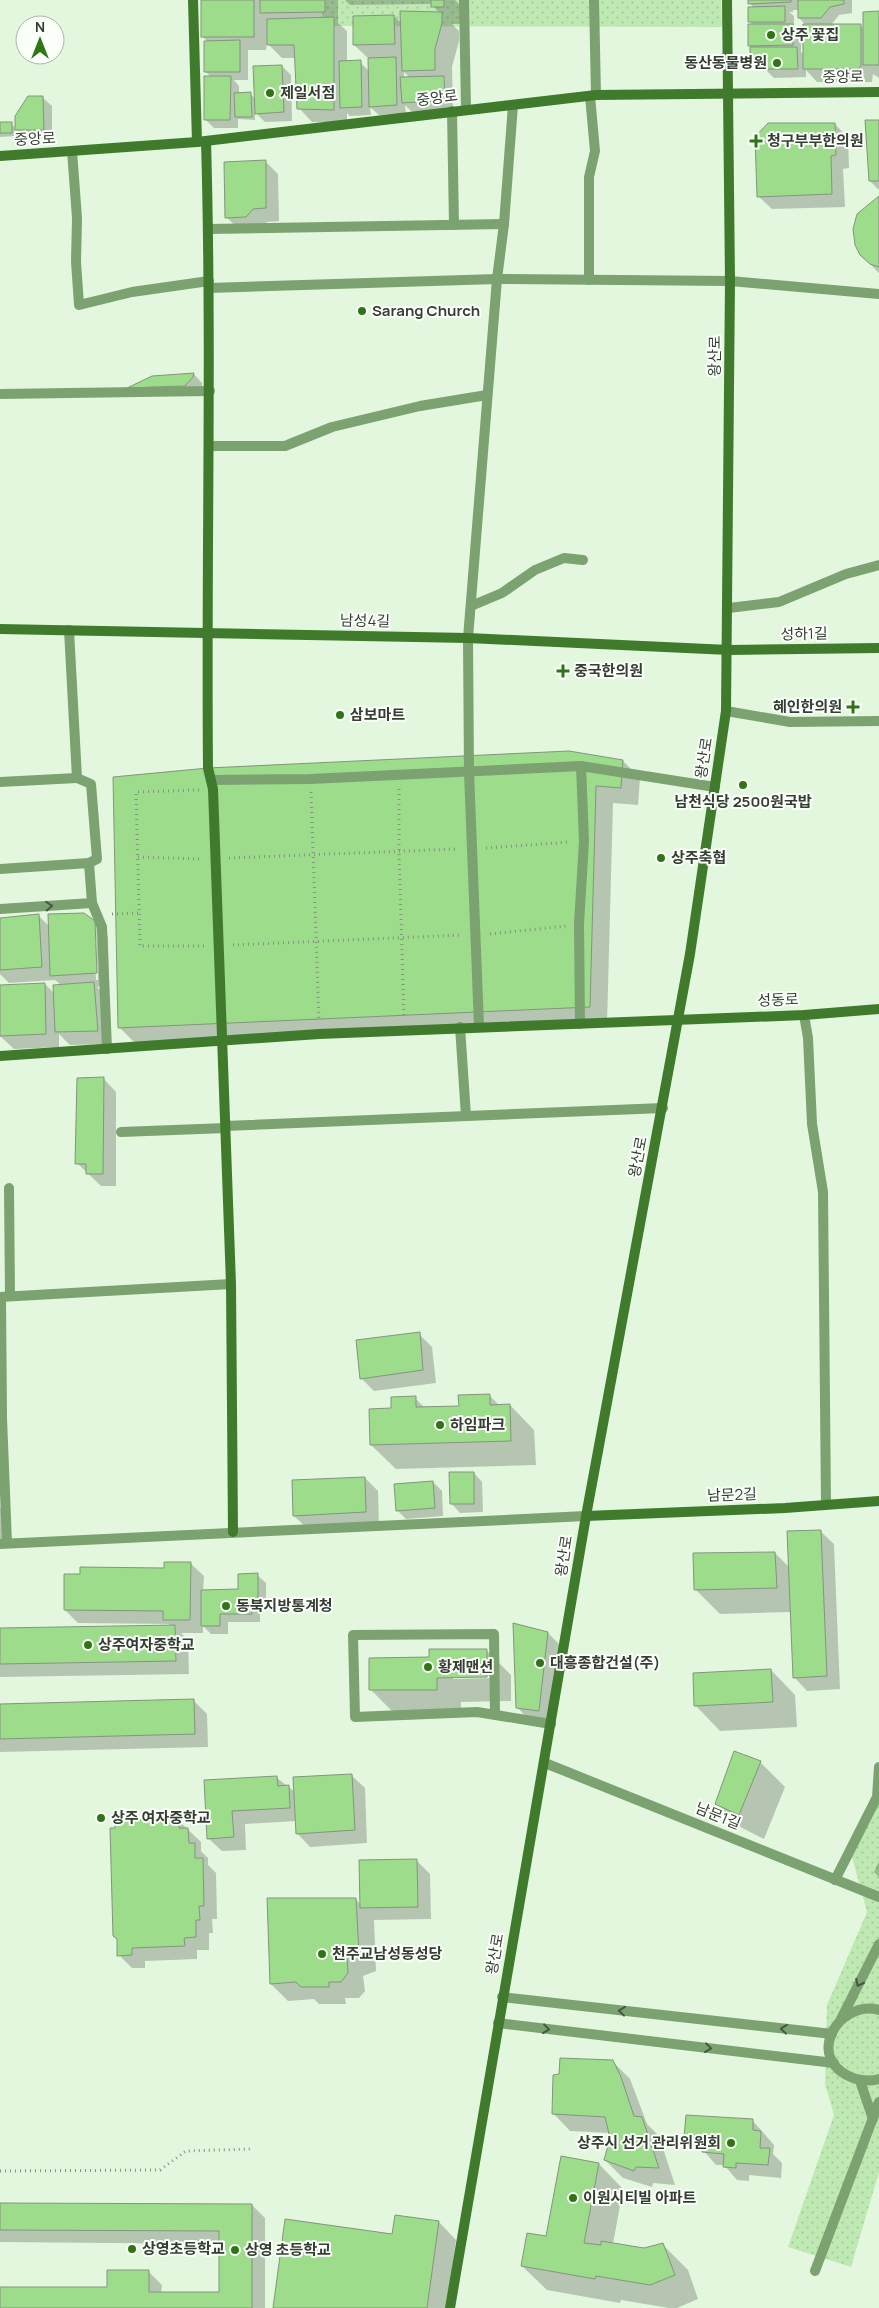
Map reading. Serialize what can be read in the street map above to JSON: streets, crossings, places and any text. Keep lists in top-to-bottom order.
{
  "streets": {
    "street": [
      "중앙로",
      "왕산로",
      "남성4길",
      "성하1길",
      "성동로",
      "남문2길",
      "남문1길"
    ]
  },
  "crossings": [
    ["중앙로", "왕산로"],
    ["왕산로", "남성4길"],
    ["왕산로", "성하1길"],
    ["왕산로", "성동로"],
    ["왕산로", "남문2길"],
    ["왕산로", "남문1길"],
    ["남성4길", "성하1길"]
  ],
  "places": {
    "other": [
      "상주 꽃집",
      "동산동물병원",
      "제일서점",
      "Sarang Church",
      "삼보마트",
      "남천식당 2500원국밥",
      "상주축협",
      "하임파크",
      "동북지방통계청",
      "상주여자중학교",
      "대흥종합건설(주)",
      "황제맨션",
      "상주 여자중학교",
      "천주교남성동성당",
      "상주시 선거 관리위원회",
      "이원시티빌 아파트",
      "상영초등학교",
      "상영 초등학교"
    ],
    "health": ["청구부부한의원", "중국한의원", "혜인한의원"]
  },
  "north": "top"
}
